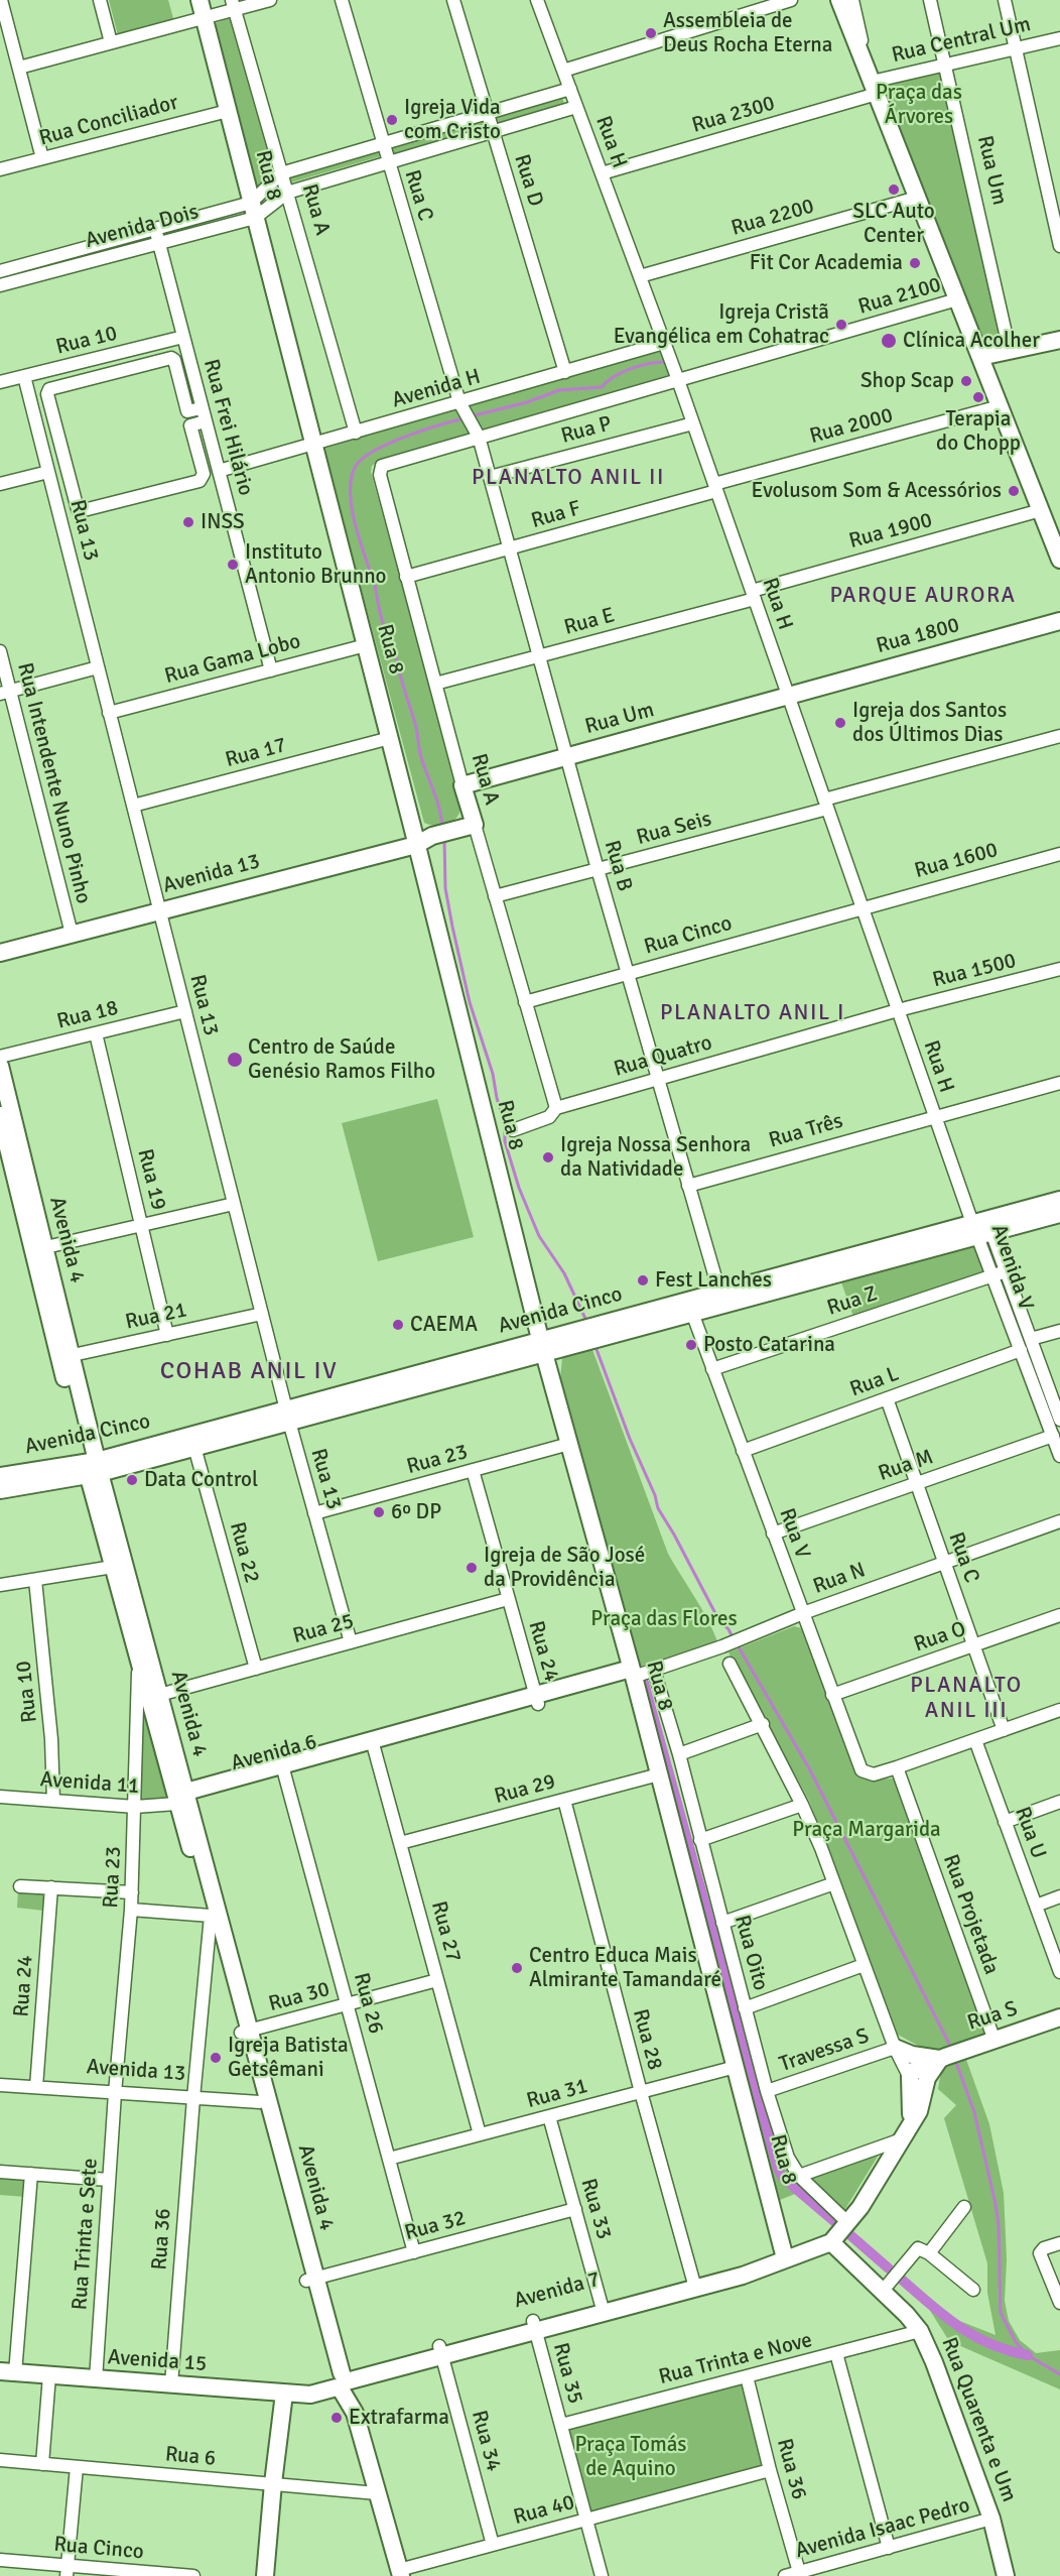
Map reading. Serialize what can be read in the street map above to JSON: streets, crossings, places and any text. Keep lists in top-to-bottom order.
{
  "streets": {
    "street": [
      "Rua Central Um",
      "Rua 2300",
      "Rua Conciliador",
      "Rua H",
      "Rua Um",
      "Rua 8",
      "Rua D",
      "Rua C",
      "Rua A",
      "Rua 2200",
      "Avenida Dois",
      "Rua 2100",
      "Rua 10",
      "Avenida H",
      "Rua 2000",
      "Rua Frei Hilário",
      "Rua P",
      "Rua F",
      "Rua 13",
      "Rua 1900",
      "Rua E",
      "Rua 1800",
      "Rua Gama Lobo",
      "Rua 17",
      "Rua Intendente Nuno Pinho",
      "Rua Seis",
      "Rua 1600",
      "Rua B",
      "Avenida 13",
      "Rua Cinco",
      "Rua 1500",
      "Rua 18",
      "Rua Quatro",
      "Rua Três",
      "Rua 19",
      "Avenida 4",
      "Avenida V",
      "Rua Z",
      "Avenida Cinco",
      "Rua 21",
      "Rua L",
      "Rua 23",
      "Rua M",
      "Rua V",
      "Rua 22",
      "Rua N",
      "Rua 25",
      "Rua O",
      "Rua 24",
      "Avenida 6",
      "Avenida 11",
      "Rua 29",
      "Rua U",
      "Rua Projetada",
      "Rua 27",
      "Rua Oito",
      "Rua 30",
      "Rua 26",
      "Rua S",
      "Rua 28",
      "Travessa S",
      "Rua 31",
      "Rua 33",
      "Rua 32",
      "Rua Trinta e Sete",
      "Rua 36",
      "Avenida 7",
      "Rua Trinta e Nove",
      "Avenida 15",
      "Rua 35",
      "Rua Quarenta e Um",
      "Rua 34",
      "Rua 6",
      "Rua 40",
      "Avenida Isaac Pedro"
    ]
  },
  "crossings": [
    ["Rua Central Um", "Rua 2300"],
    ["Rua Central Um", "Rua Um"],
    ["Rua 2300", "Rua H"],
    ["Rua Conciliador", "Rua 8"],
    ["Rua H", "Rua Um"],
    ["Rua H", "Rua 2200"],
    ["Rua H", "Rua 2100"],
    ["Rua H", "Avenida H"],
    ["Rua H", "Rua 2000"],
    ["Rua H", "Rua P"],
    ["Rua H", "Rua F"],
    ["Rua H", "Rua 1900"],
    ["Rua H", "Rua E"],
    ["Rua H", "Rua 1800"],
    ["Rua H", "Rua Seis"],
    ["Rua H", "Rua 1600"],
    ["Rua H", "Rua Cinco"],
    ["Rua H", "Rua 1500"],
    ["Rua H", "Rua Quatro"],
    ["Rua H", "Rua Três"],
    ["Rua H", "Avenida V"],
    ["Rua H", "Avenida Cinco"],
    ["Rua Um", "Rua A"],
    ["Rua Um", "Rua 1800"],
    ["Rua Um", "Rua B"],
    ["Rua 8", "Avenida Dois"],
    ["Rua 8", "Avenida H"],
    ["Rua 8", "Rua Gama Lobo"],
    ["Rua 8", "Rua 17"],
    ["Rua 8", "Avenida 13"],
    ["Rua 8", "Avenida Cinco"],
    ["Rua 8", "Rua 23"],
    ["Rua 8", "Rua N"],
    ["Rua 8", "Avenida 6"],
    ["Rua 8", "Rua 29"],
    ["Rua 8", "Rua 31"],
    ["Rua 8", "Avenida 7"],
    ["Rua D", "Avenida H"],
    ["Rua C", "Rua A"],
    ["Rua C", "Avenida H"],
    ["Rua C", "Rua B"],
    ["Rua C", "Rua L"],
    ["Rua C", "Rua M"],
    ["Rua C", "Rua N"],
    ["Rua C", "Rua O"],
    ["Rua A", "Avenida Dois"],
    ["Rua A", "Avenida H"],
    ["Rua A", "Rua F"],
    ["Rua A", "Rua E"],
    ["Rua A", "Rua Seis"],
    ["Rua A", "Rua B"],
    ["Rua A", "Avenida 13"],
    ["Rua A", "Rua Cinco"],
    ["Rua A", "Rua Quatro"],
    ["Avenida Dois", "Rua Frei Hilário"],
    ["Rua 10", "Rua Frei Hilário"],
    ["Rua 10", "Rua 13"],
    ["Rua 10", "Avenida 11"],
    ["Avenida H", "Rua Frei Hilário"],
    ["Rua 2000", "Rua F"],
    ["Rua Frei Hilário", "Rua Gama Lobo"],
    ["Rua P", "Rua B"],
    ["Rua F", "Rua B"],
    ["Rua 13", "Rua Gama Lobo"],
    ["Rua 13", "Rua 17"],
    ["Rua 13", "Avenida 13"],
    ["Rua 13", "Rua 18"],
    ["Rua 13", "Avenida Cinco"],
    ["Rua 13", "Rua 21"],
    ["Rua 13", "Rua 23"],
    ["Rua 13", "Rua 25"],
    ["Rua 1900", "Rua E"],
    ["Rua E", "Rua B"],
    ["Rua Intendente Nuno Pinho", "Avenida 13"],
    ["Rua Seis", "Rua B"],
    ["Rua 1600", "Rua Cinco"],
    ["Rua B", "Rua Cinco"],
    ["Rua B", "Rua Quatro"],
    ["Rua B", "Rua Três"],
    ["Rua B", "Avenida Cinco"],
    ["Avenida 13", "Avenida 4"],
    ["Avenida 13", "Rua 23"],
    ["Avenida 13", "Rua 24"],
    ["Avenida 13", "Rua Trinta e Sete"],
    ["Avenida 13", "Rua 36"],
    ["Rua 1500", "Rua Quatro"],
    ["Rua 18", "Rua 19"],
    ["Rua 19", "Rua 21"],
    ["Avenida 4", "Avenida Cinco"],
    ["Avenida 4", "Rua 21"],
    ["Avenida 4", "Rua 23"],
    ["Avenida 4", "Rua 25"],
    ["Avenida 4", "Avenida 6"],
    ["Avenida 4", "Avenida 11"],
    ["Avenida 4", "Rua 30"],
    ["Avenida 4", "Rua 32"],
    ["Avenida 4", "Avenida 7"],
    ["Avenida 4", "Avenida 15"],
    ["Avenida 4", "Rua 6"],
    ["Avenida 4", "Rua 40"],
    ["Avenida V", "Rua Z"],
    ["Avenida V", "Avenida Cinco"],
    ["Avenida V", "Rua L"],
    ["Avenida V", "Rua M"],
    ["Rua Z", "Rua V"],
    ["Avenida Cinco", "Rua V"],
    ["Avenida Cinco", "Rua 22"],
    ["Rua L", "Rua V"],
    ["Rua 23", "Rua 24"],
    ["Rua 23", "Avenida 11"],
    ["Rua 23", "Rua Trinta e Sete"],
    ["Rua M", "Rua V"],
    ["Rua V", "Rua N"],
    ["Rua V", "Rua O"],
    ["Rua V", "Rua Projetada"],
    ["Rua 22", "Rua 25"],
    ["Rua N", "Avenida 6"],
    ["Rua N", "Rua Oito"],
    ["Rua 25", "Rua 24"],
    ["Rua 24", "Avenida 6"],
    ["Avenida 6", "Avenida 11"],
    ["Avenida 6", "Rua 27"],
    ["Avenida 6", "Rua 26"],
    ["Rua 29", "Rua 27"],
    ["Rua 29", "Rua 28"],
    ["Rua Projetada", "Rua S"],
    ["Rua 27", "Rua 30"],
    ["Rua 27", "Rua 31"],
    ["Rua Oito", "Travessa S"],
    ["Rua Oito", "Avenida 7"],
    ["Rua 30", "Rua 26"],
    ["Rua 26", "Rua 31"],
    ["Rua 26", "Rua 32"],
    ["Rua 28", "Rua 31"],
    ["Rua 28", "Avenida 7"],
    ["Rua 31", "Rua 33"],
    ["Rua 33", "Rua 32"],
    ["Rua 33", "Avenida 7"],
    ["Rua Trinta e Sete", "Avenida 15"],
    ["Rua 36", "Rua Trinta e Nove"],
    ["Rua 36", "Avenida 15"],
    ["Rua 36", "Rua 40"],
    ["Rua 36", "Avenida Isaac Pedro"],
    ["Avenida 7", "Avenida 15"],
    ["Avenida 7", "Rua 35"],
    ["Avenida 7", "Rua Quarenta e Um"],
    ["Avenida 7", "Rua 34"],
    ["Rua Trinta e Nove", "Rua 35"],
    ["Rua Trinta e Nove", "Rua Quarenta e Um"],
    ["Rua 35", "Rua 40"],
    ["Rua Quarenta e Um", "Avenida Isaac Pedro"],
    ["Rua 34", "Rua 40"]
  ],
  "districts": [
    "PLANALTO ANIL II",
    "PARQUE AURORA",
    "PLANALTO ANIL I",
    "COHAB ANIL IV",
    "PLANALTO ANIL III"
  ],
  "parks": [
    "Praça das Árvores",
    "Praça das Flores",
    "Praça Margarida",
    "Praça Tomás de Aquino"
  ],
  "places": [
    "Assembleia de Deus Rocha Eterna",
    "Igreja Vida com Cristo",
    "SLC Auto Center",
    "Fit Cor Academia",
    "Igreja Cristã Evangélica em Cohatrac",
    "Clínica Acolher",
    "Shop Scap",
    "Terapia do Chopp",
    "Evolusom Som & Acessórios",
    "INSS",
    "Instituto Antonio Brunno",
    "Igreja dos Santos dos Últimos Dias",
    "Centro de Saúde Genésio Ramos Filho",
    "Igreja Nossa Senhora da Natividade",
    "Fest Lanches",
    "CAEMA",
    "Posto Catarina",
    "Data Control",
    "6º DP",
    "Igreja de São José da Providência",
    "Centro Educa Mais Almirante Tamandaré",
    "Igreja Batista Getsêmani",
    "Extrafarma"
  ]
}
